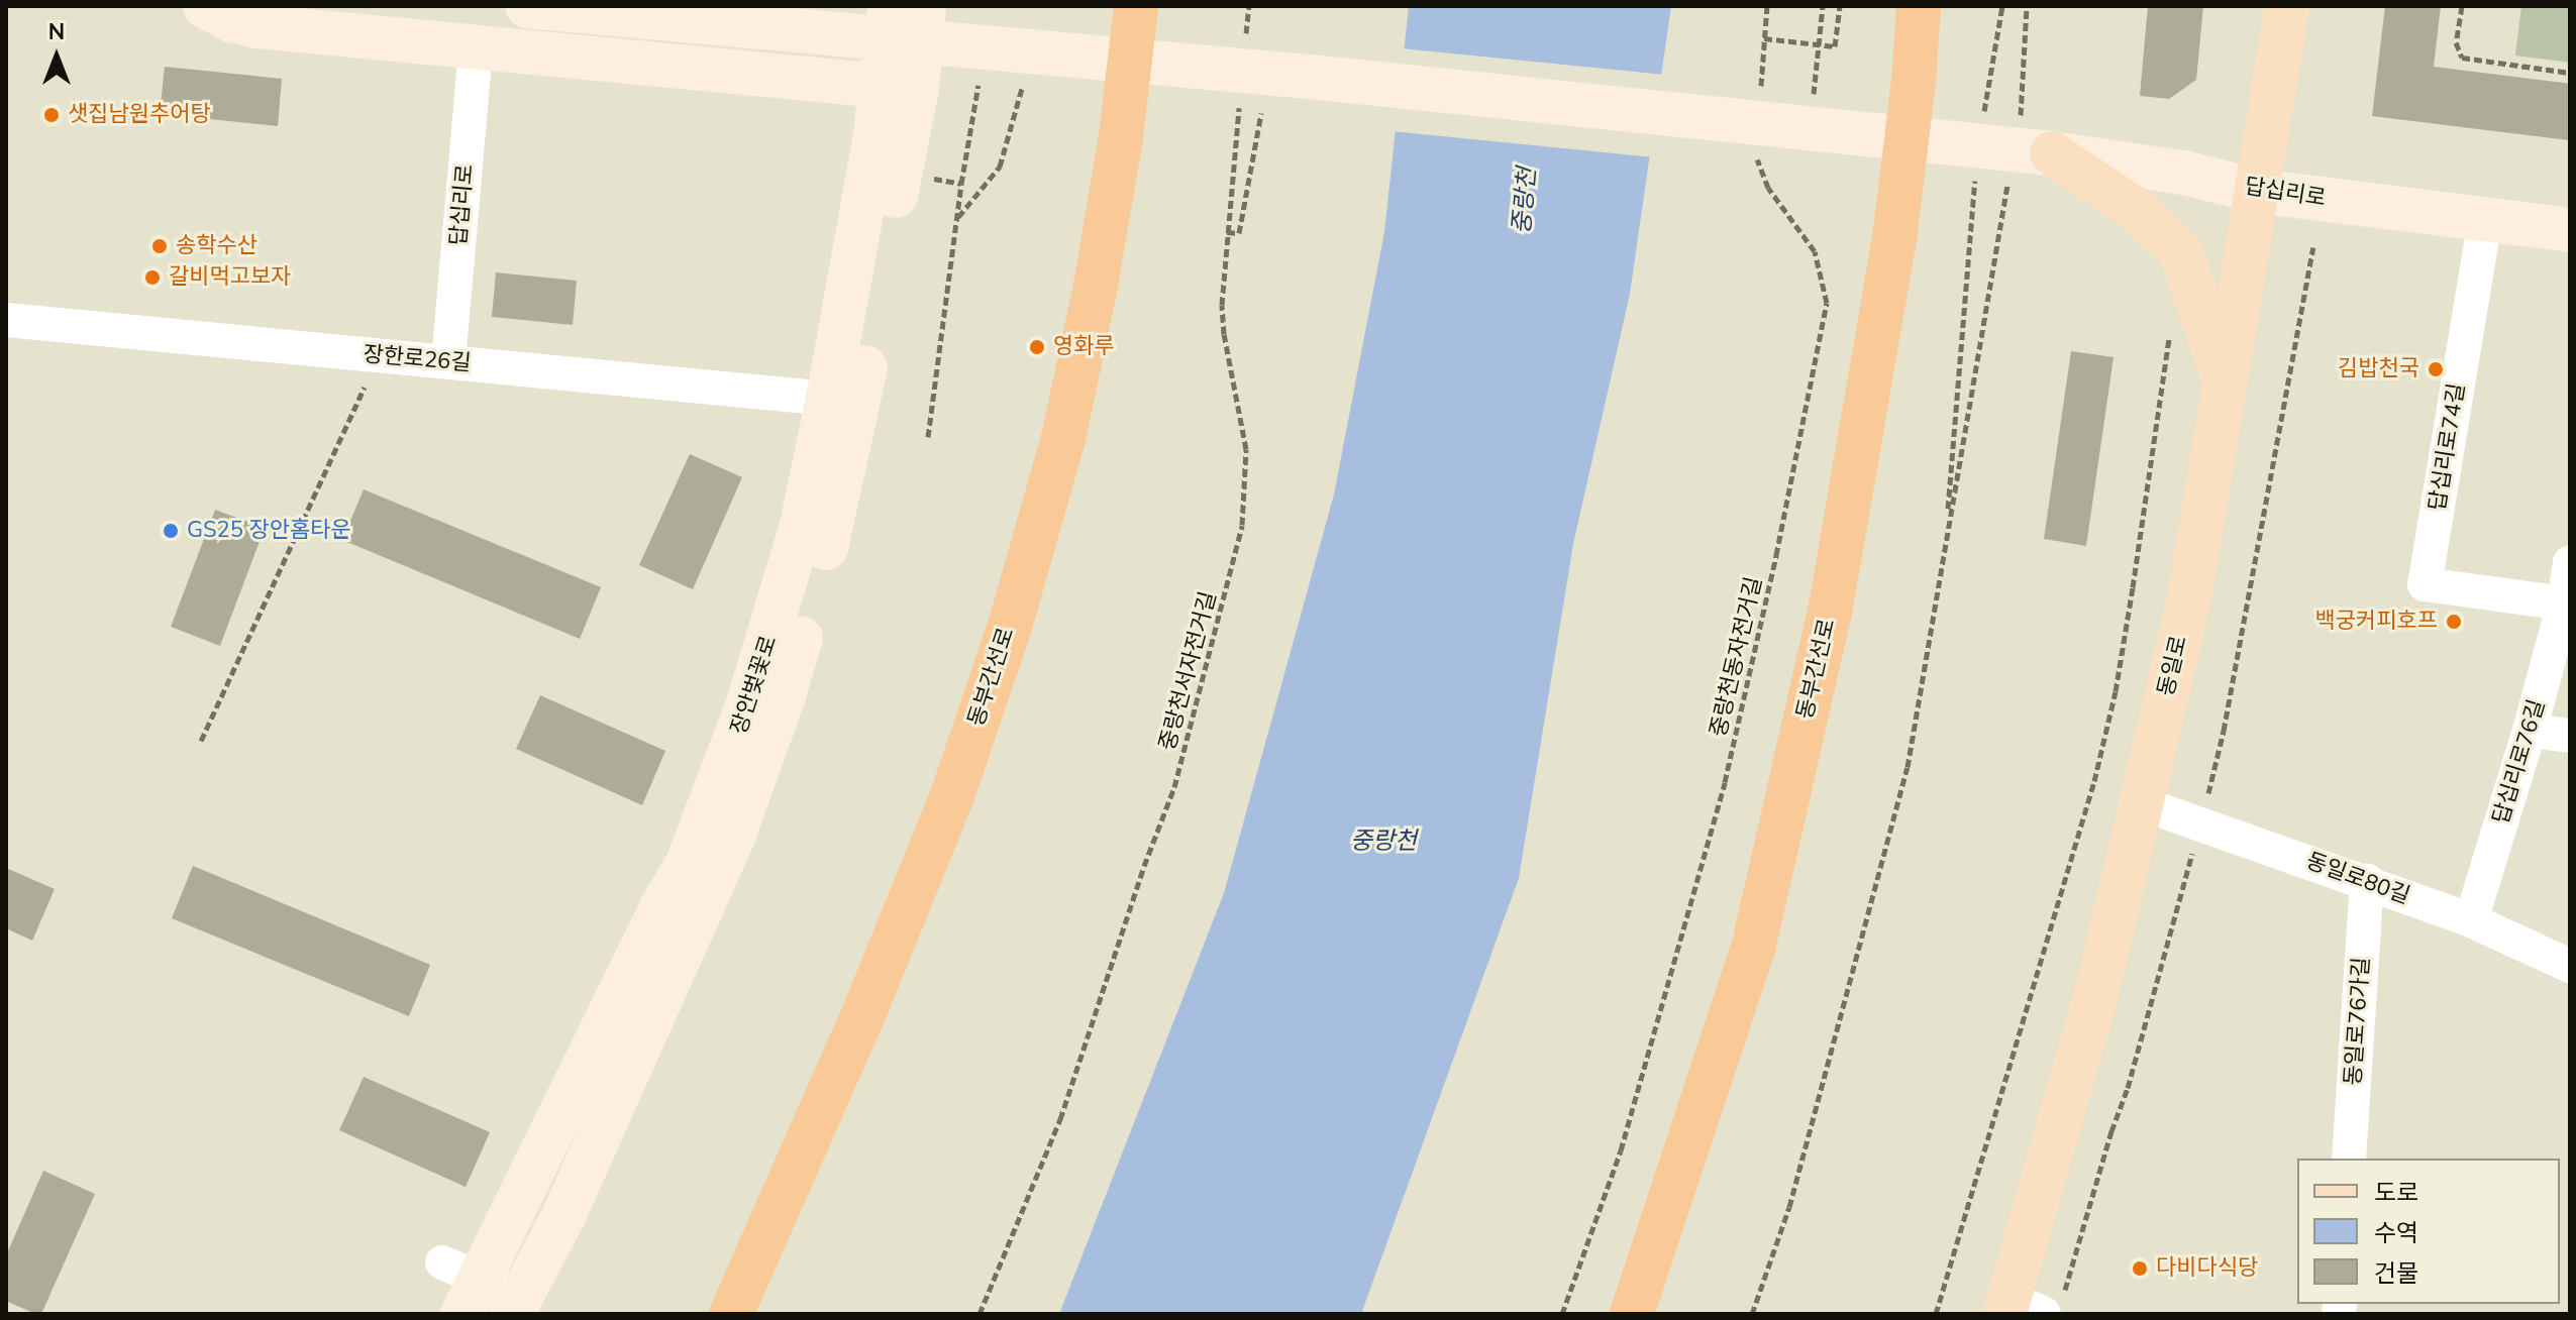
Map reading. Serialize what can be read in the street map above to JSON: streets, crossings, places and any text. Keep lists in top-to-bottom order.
{
  "streets": {
    "highway": ["동부간선로"],
    "main road": ["동일로"],
    "street": [
      "답십리로",
      "장한로26길",
      "답십리로74길",
      "장안벚꽃로",
      "답십리로76길",
      "동일로80길",
      "동일로76가길"
    ],
    "path": ["중랑천동자전거길", "중랑천서자전거길"]
  },
  "crossings": [
    ["답십리로", "장한로26길"],
    ["답십리로", "답십리로74길"],
    ["답십리로", "동일로"],
    ["장한로26길", "장안벚꽃로"],
    ["답십리로74길", "답십리로76길"],
    ["동일로", "동일로80길"],
    ["답십리로76길", "동일로80길"],
    ["동일로80길", "동일로76가길"]
  ],
  "water": ["중랑천"],
  "places": [
    "샛집남원추어탕",
    "송학수산",
    "갈비먹고보자",
    "영화루",
    "김밥천국",
    "GS25 장안홈타운",
    "백궁커피호프",
    "다비다식당"
  ],
  "legend": ["도로", "수역", "건물"],
  "north": "top"
}
